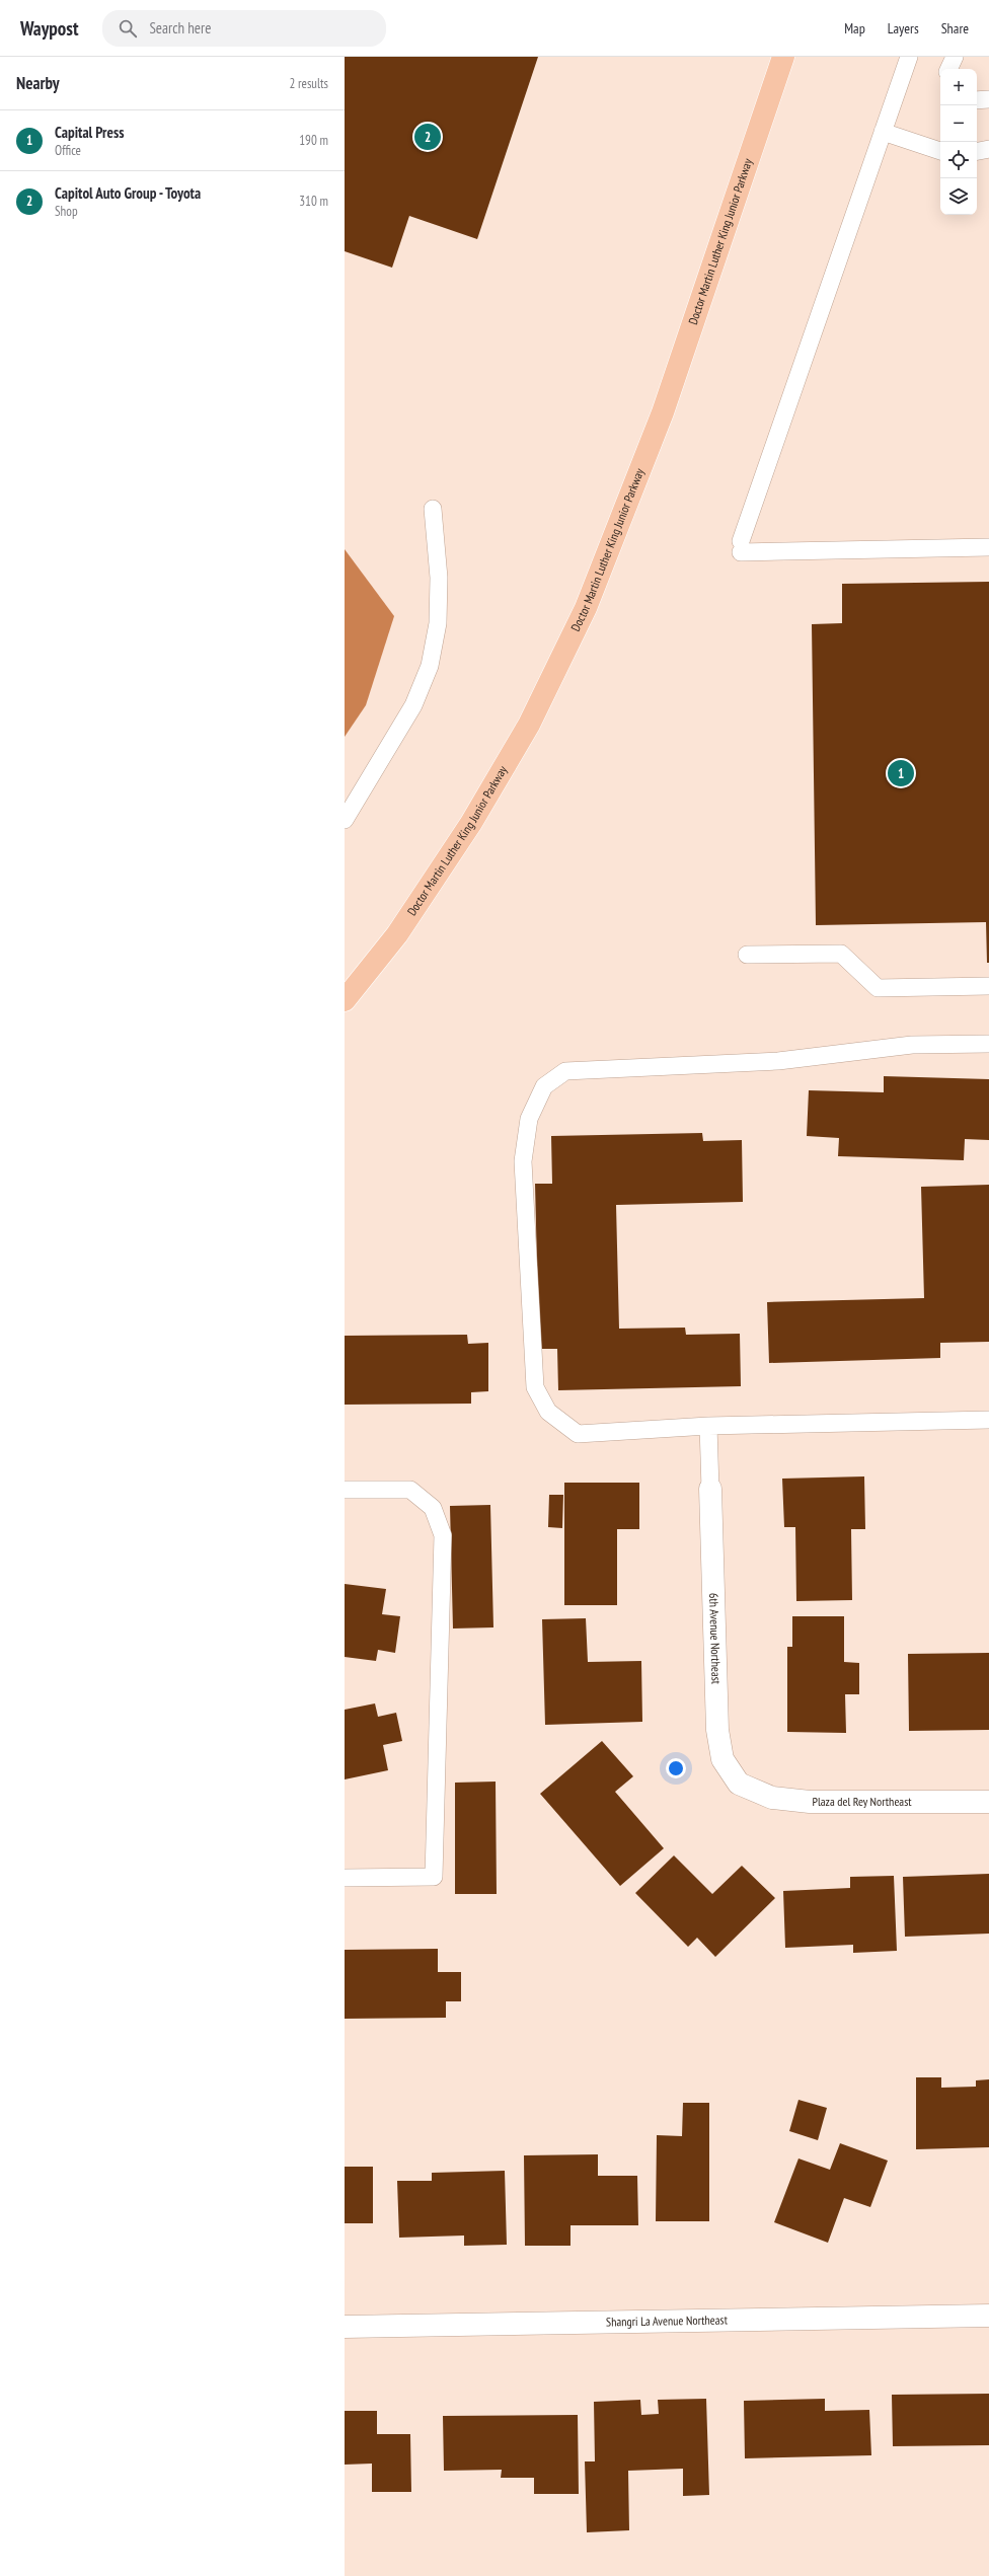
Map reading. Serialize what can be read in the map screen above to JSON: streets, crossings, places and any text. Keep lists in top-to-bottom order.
{
  "streets": {
    "highway": ["Doctor Martin Luther King Junior Parkway"],
    "street": ["6th Avenue Northeast", "Plaza del Rey Northeast", "Shangri La Avenue Northeast"]
  },
  "crossings": [
    ["6th Avenue Northeast", "Plaza del Rey Northeast"]
  ],
  "page": {
    "header": "Waypost",
    "search": "Search here",
    "nav": ["Map", "Layers", "Share"],
    "heading": ["Nearby", "2 results"],
    "map_buttons": ["+", "−"],
    "list": [
      {
        "mark": "1",
        "name": "Capital Press",
        "note": "Office",
        "value": "190 m"
      },
      {
        "mark": "2",
        "name": "Capitol Auto Group - Toyota",
        "note": "Shop",
        "value": "310 m"
      }
    ],
    "pins": ["2", "1"]
  }
}
